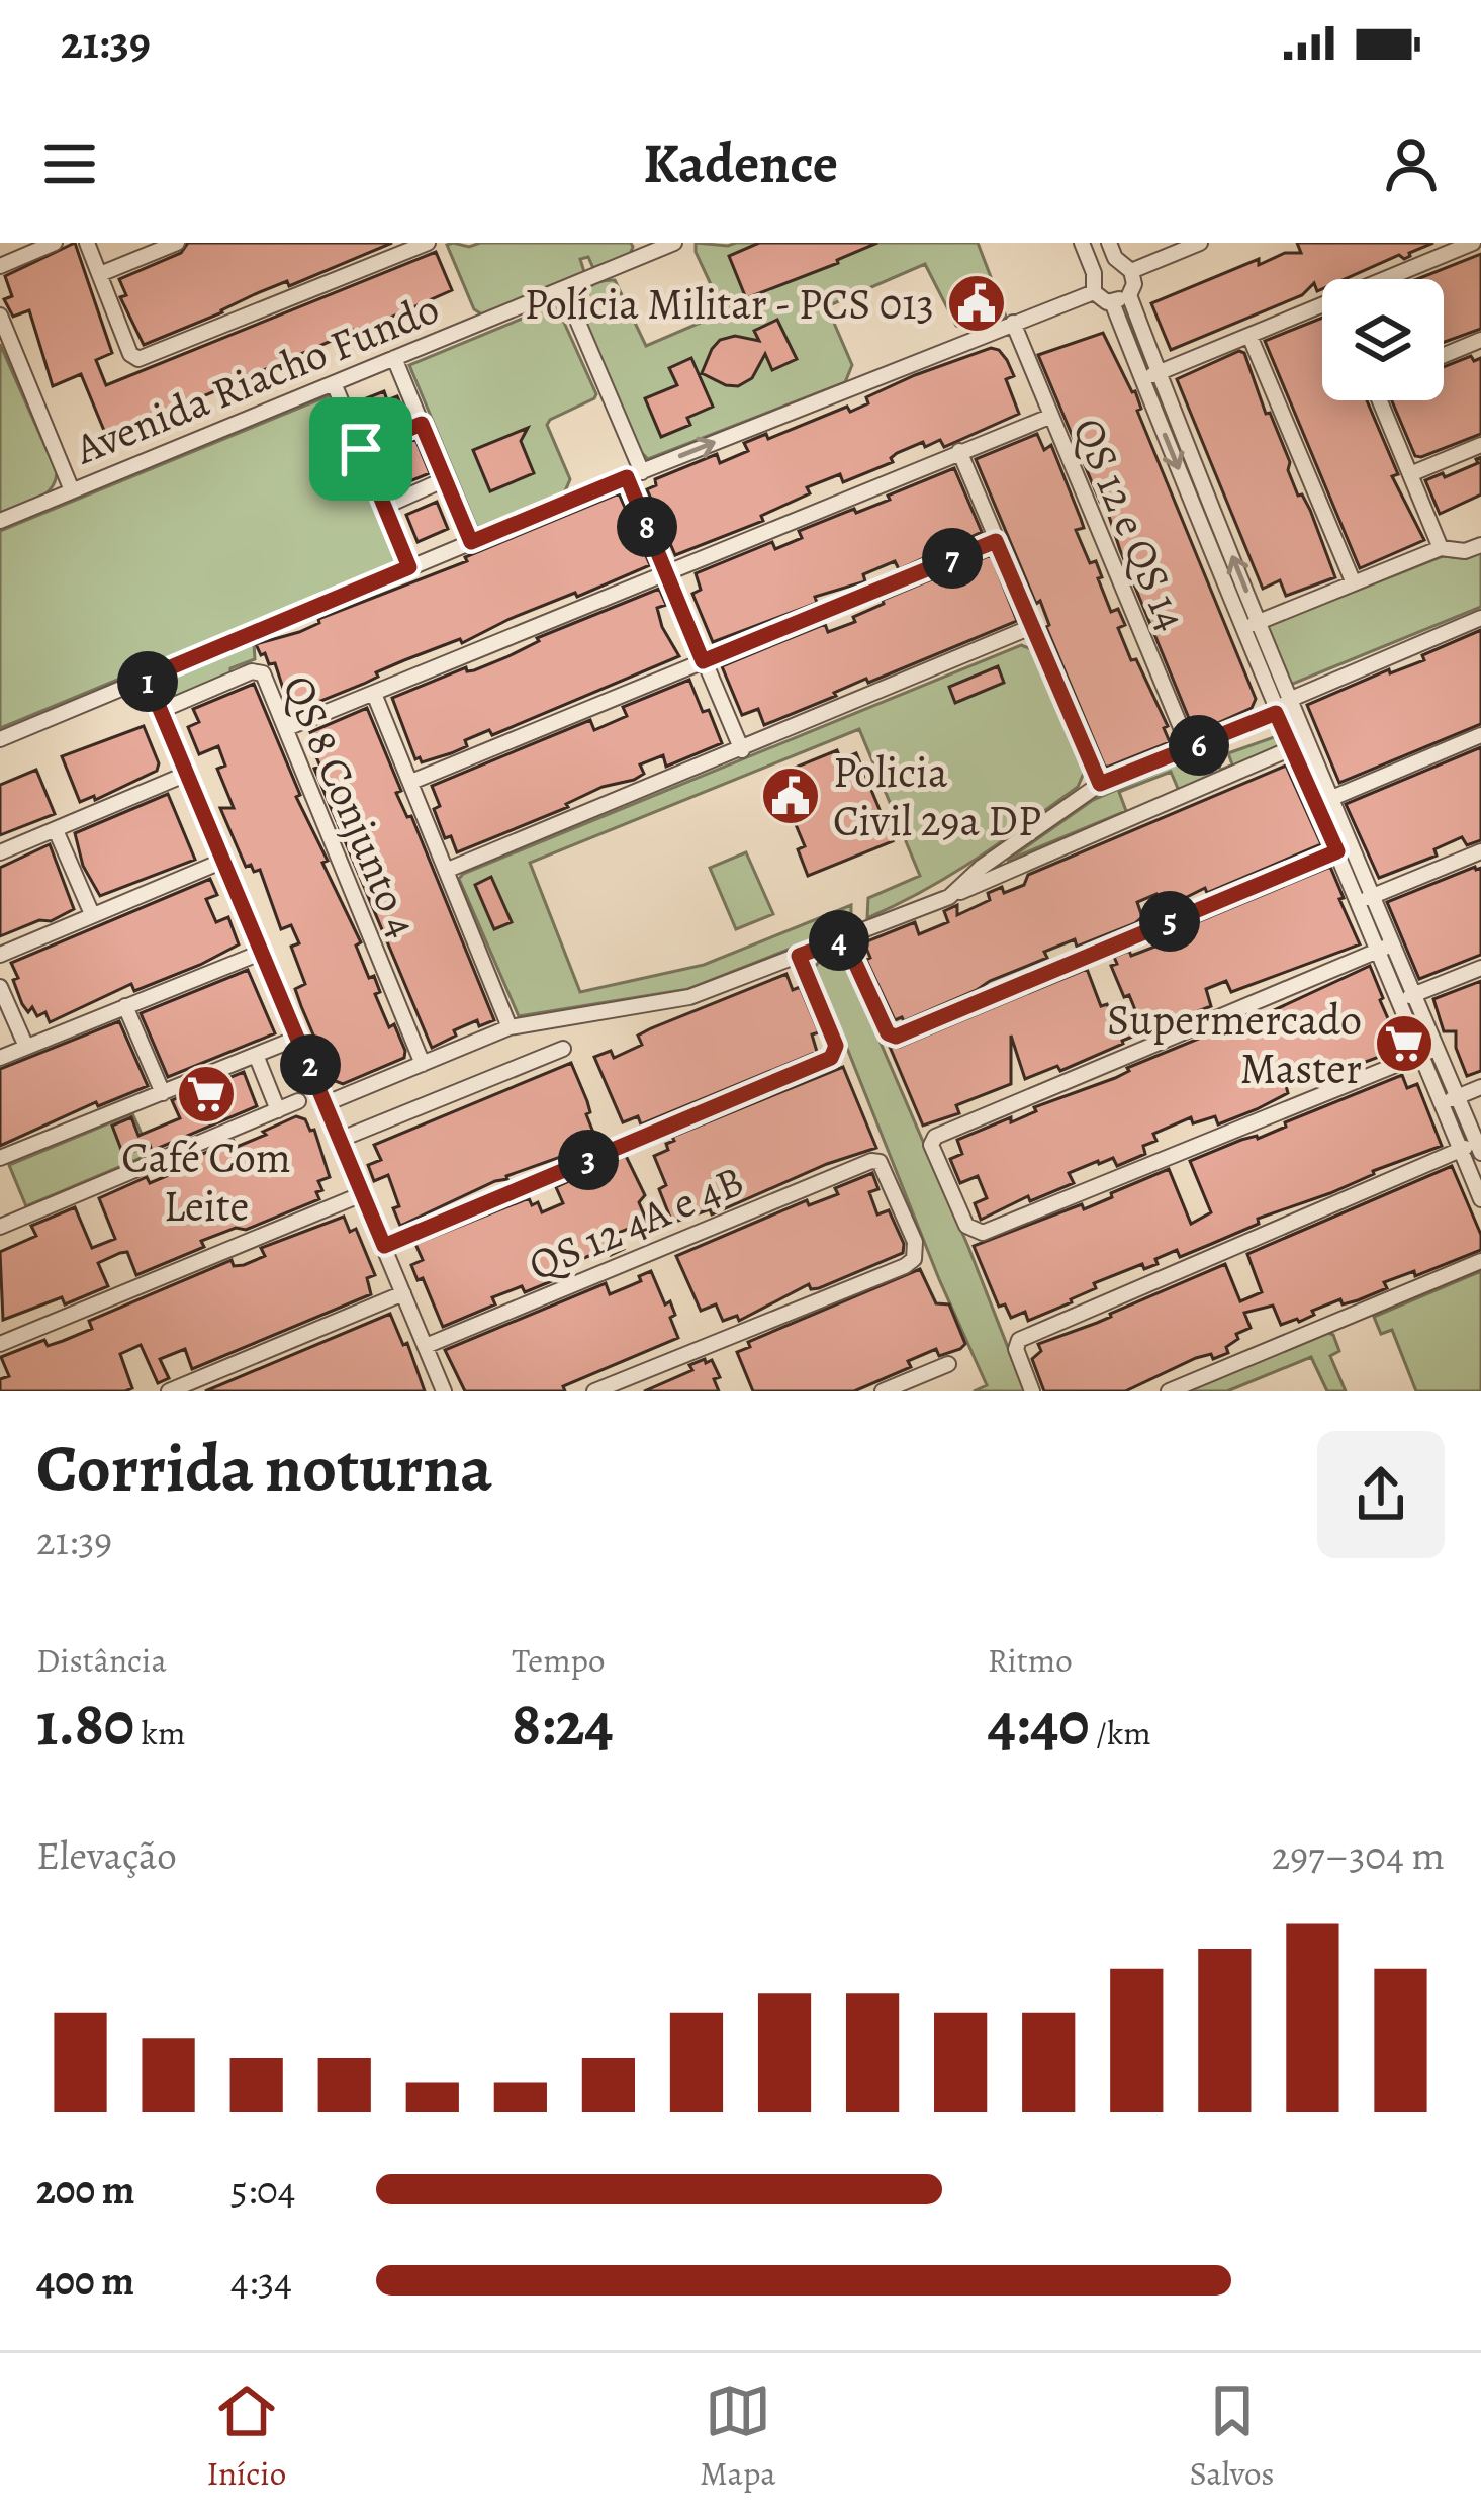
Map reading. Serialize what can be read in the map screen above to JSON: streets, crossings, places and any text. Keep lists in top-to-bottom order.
{
  "streets": {
    "street": [
      "Avenida Riacho Fundo",
      "QS 12 e QS 14",
      "QS 8 Conjunto 4",
      "QS 12 4A e 4B"
    ]
  },
  "places": {
    "public building": ["Polícia Militar - PCS 013", "Policia Civil 29a DP"],
    "supermarket": ["Supermercado Master", "Café Com Leite"]
  },
  "page": {
    "status": "21:39",
    "header": "Kadence",
    "pins": [
      "8",
      "7",
      "1",
      "6",
      "5",
      "4",
      "2",
      "3"
    ],
    "heading": ["Corrida noturna", "21:39"],
    "stats": [
      ["Distância", "1.80 km"],
      ["Tempo", "8:24"],
      ["Ritmo", "4:40 /km"]
    ],
    "chart": ["Elevação", "297–304 m"],
    "list": [
      {
        "name": "200 m",
        "note": "5:04"
      },
      {
        "name": "400 m",
        "note": "4:34"
      }
    ],
    "tabs": ["Início", "Mapa", "Salvos"]
  }
}
